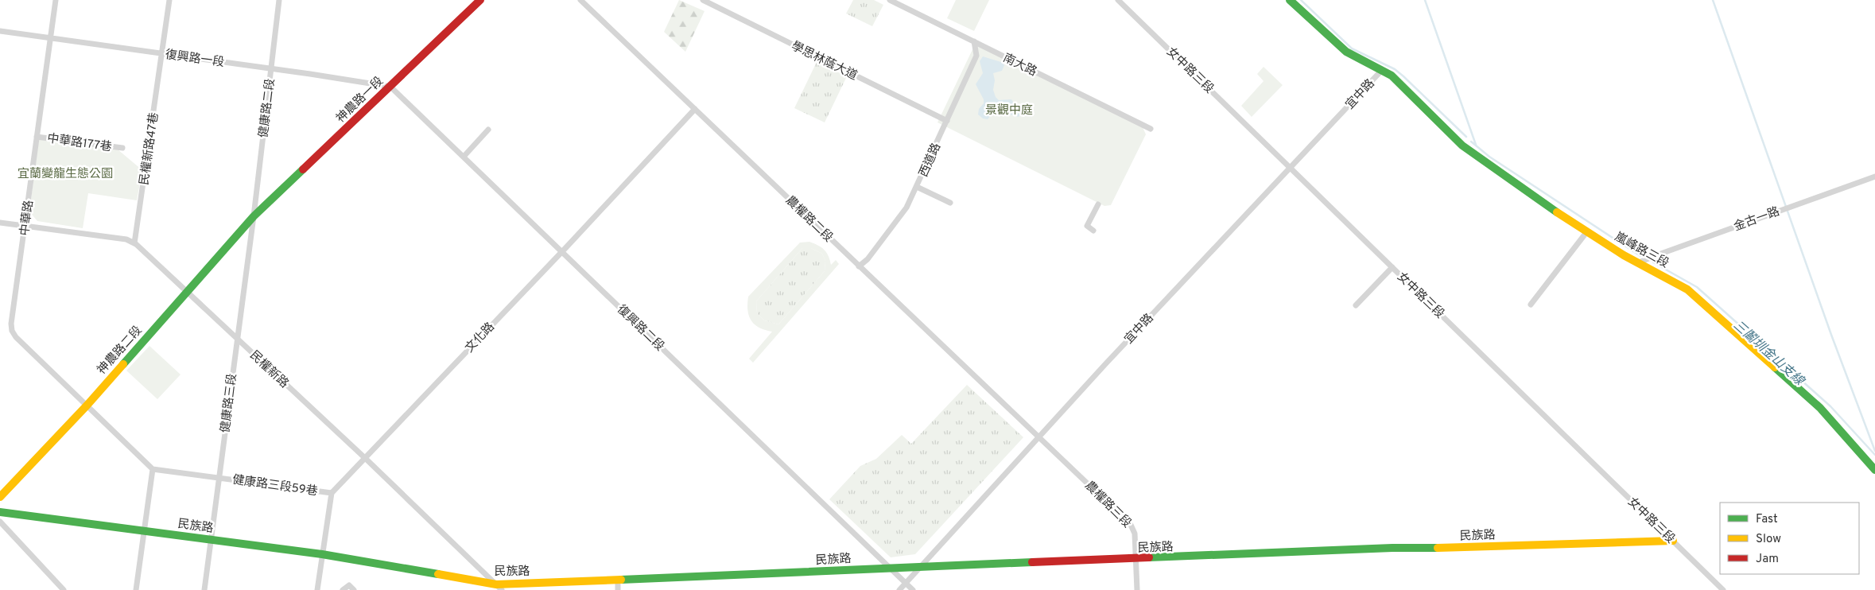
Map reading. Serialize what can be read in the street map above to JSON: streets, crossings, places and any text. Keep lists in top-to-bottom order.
{
  "streets": {
    "street": [
      "復興路一段",
      "學思林蔭大道",
      "南大路",
      "女中路三段",
      "宜中路",
      "神農路一段",
      "健康路二段",
      "中華路177巷",
      "民權新路47巷",
      "西道路",
      "中華路",
      "農權路二段",
      "金古一路",
      "嵐峰路三段",
      "復興路二段",
      "文化路",
      "神農路二段",
      "民權新路",
      "健康路三段",
      "健康路三段59巷",
      "農權路三段",
      "民族路"
    ]
  },
  "crossings": [
    ["復興路一段", "神農路一段"],
    ["復興路一段", "健康路二段"],
    ["復興路一段", "民權新路47巷"],
    ["復興路一段", "中華路"],
    ["復興路一段", "復興路二段"],
    ["學思林蔭大道", "西道路"],
    ["南大路", "西道路"],
    ["女中路三段", "宜中路"],
    ["女中路三段", "民族路"],
    ["宜中路", "農權路二段"],
    ["宜中路", "嵐峰路三段"],
    ["宜中路", "復興路二段"],
    ["宜中路", "農權路三段"],
    ["宜中路", "民族路"],
    ["神農路一段", "健康路二段"],
    ["神農路一段", "復興路二段"],
    ["神農路一段", "神農路二段"],
    ["神農路一段", "健康路三段"],
    ["健康路二段", "神農路二段"],
    ["健康路二段", "健康路三段"],
    ["中華路177巷", "中華路"],
    ["民權新路47巷", "民權新路"],
    ["西道路", "農權路二段"],
    ["中華路", "神農路二段"],
    ["中華路", "民權新路"],
    ["農權路二段", "文化路"],
    ["農權路二段", "農權路三段"],
    ["金古一路", "嵐峰路三段"],
    ["復興路二段", "文化路"],
    ["復興路二段", "民族路"],
    ["文化路", "民權新路"],
    ["文化路", "健康路三段59巷"],
    ["神農路二段", "民權新路"],
    ["神農路二段", "健康路三段"],
    ["民權新路", "健康路三段"],
    ["民權新路", "民族路"],
    ["健康路三段", "健康路三段59巷"],
    ["健康路三段", "民族路"],
    ["農權路三段", "民族路"]
  ],
  "water": ["三鬮圳金山支線"],
  "parks": ["景觀中庭", "宜蘭變龍生態公園"],
  "legend": ["Fast", "Slow", "Jam"]
}
